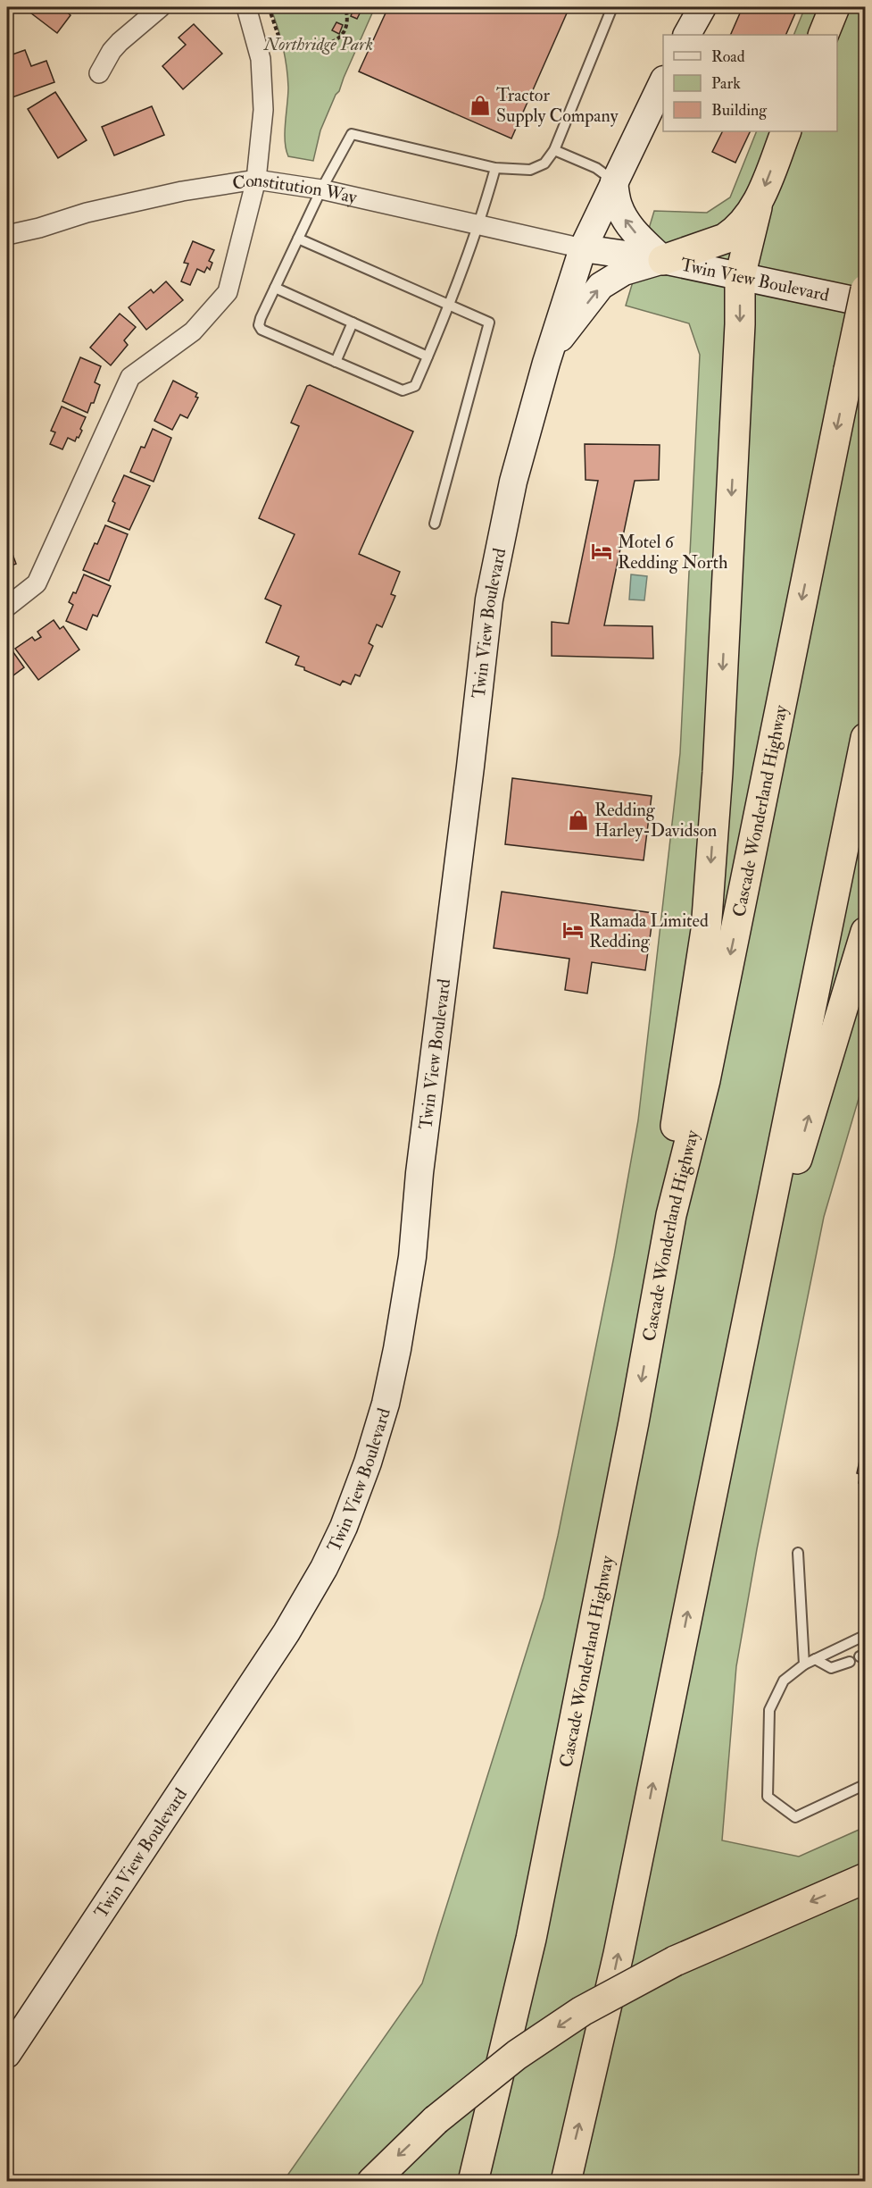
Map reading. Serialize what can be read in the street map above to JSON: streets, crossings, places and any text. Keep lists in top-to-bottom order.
{
  "streets": {
    "highway": ["Cascade Wonderland Highway"],
    "street": ["Constitution Way", "Twin View Boulevard"]
  },
  "crossings": [
    ["Constitution Way", "Twin View Boulevard"]
  ],
  "parks": ["Northridge Park"],
  "places": {
    "shop": ["Tractor Supply Company", "Redding Harley-Davidson"],
    "hotel": ["Motel 6 Redding North", "Ramada Limited Redding"]
  },
  "legend": ["Road", "Park", "Building"]
}
